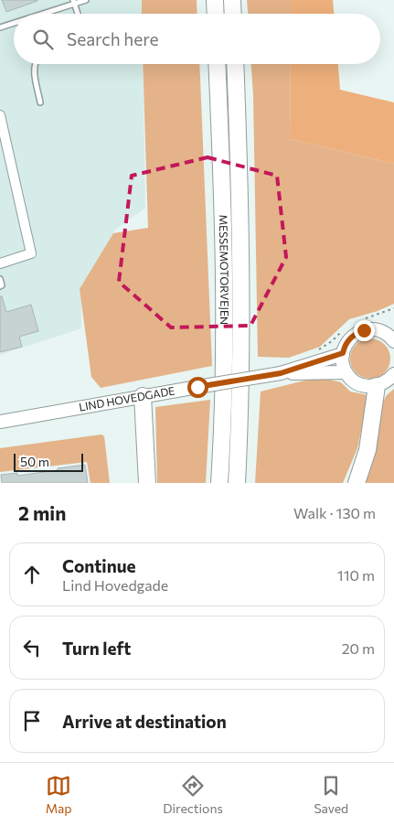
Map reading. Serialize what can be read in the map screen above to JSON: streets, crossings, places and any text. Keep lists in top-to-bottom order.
{
  "streets": {
    "highway": ["MESSEMOTORVEJEN"],
    "main road": ["LIND HOVEDGADE"]
  },
  "scale_bar": "50 m",
  "page": {
    "search": "Search here",
    "scale": "50 m",
    "heading": ["2 min", "Walk · 130 m"],
    "list": [
      ["Continue", "Lind Hovedgade", "110 m"],
      ["Turn left", "20 m"],
      "Arrive at destination"
    ],
    "nav": ["Map", "Directions", "Saved"]
  }
}
